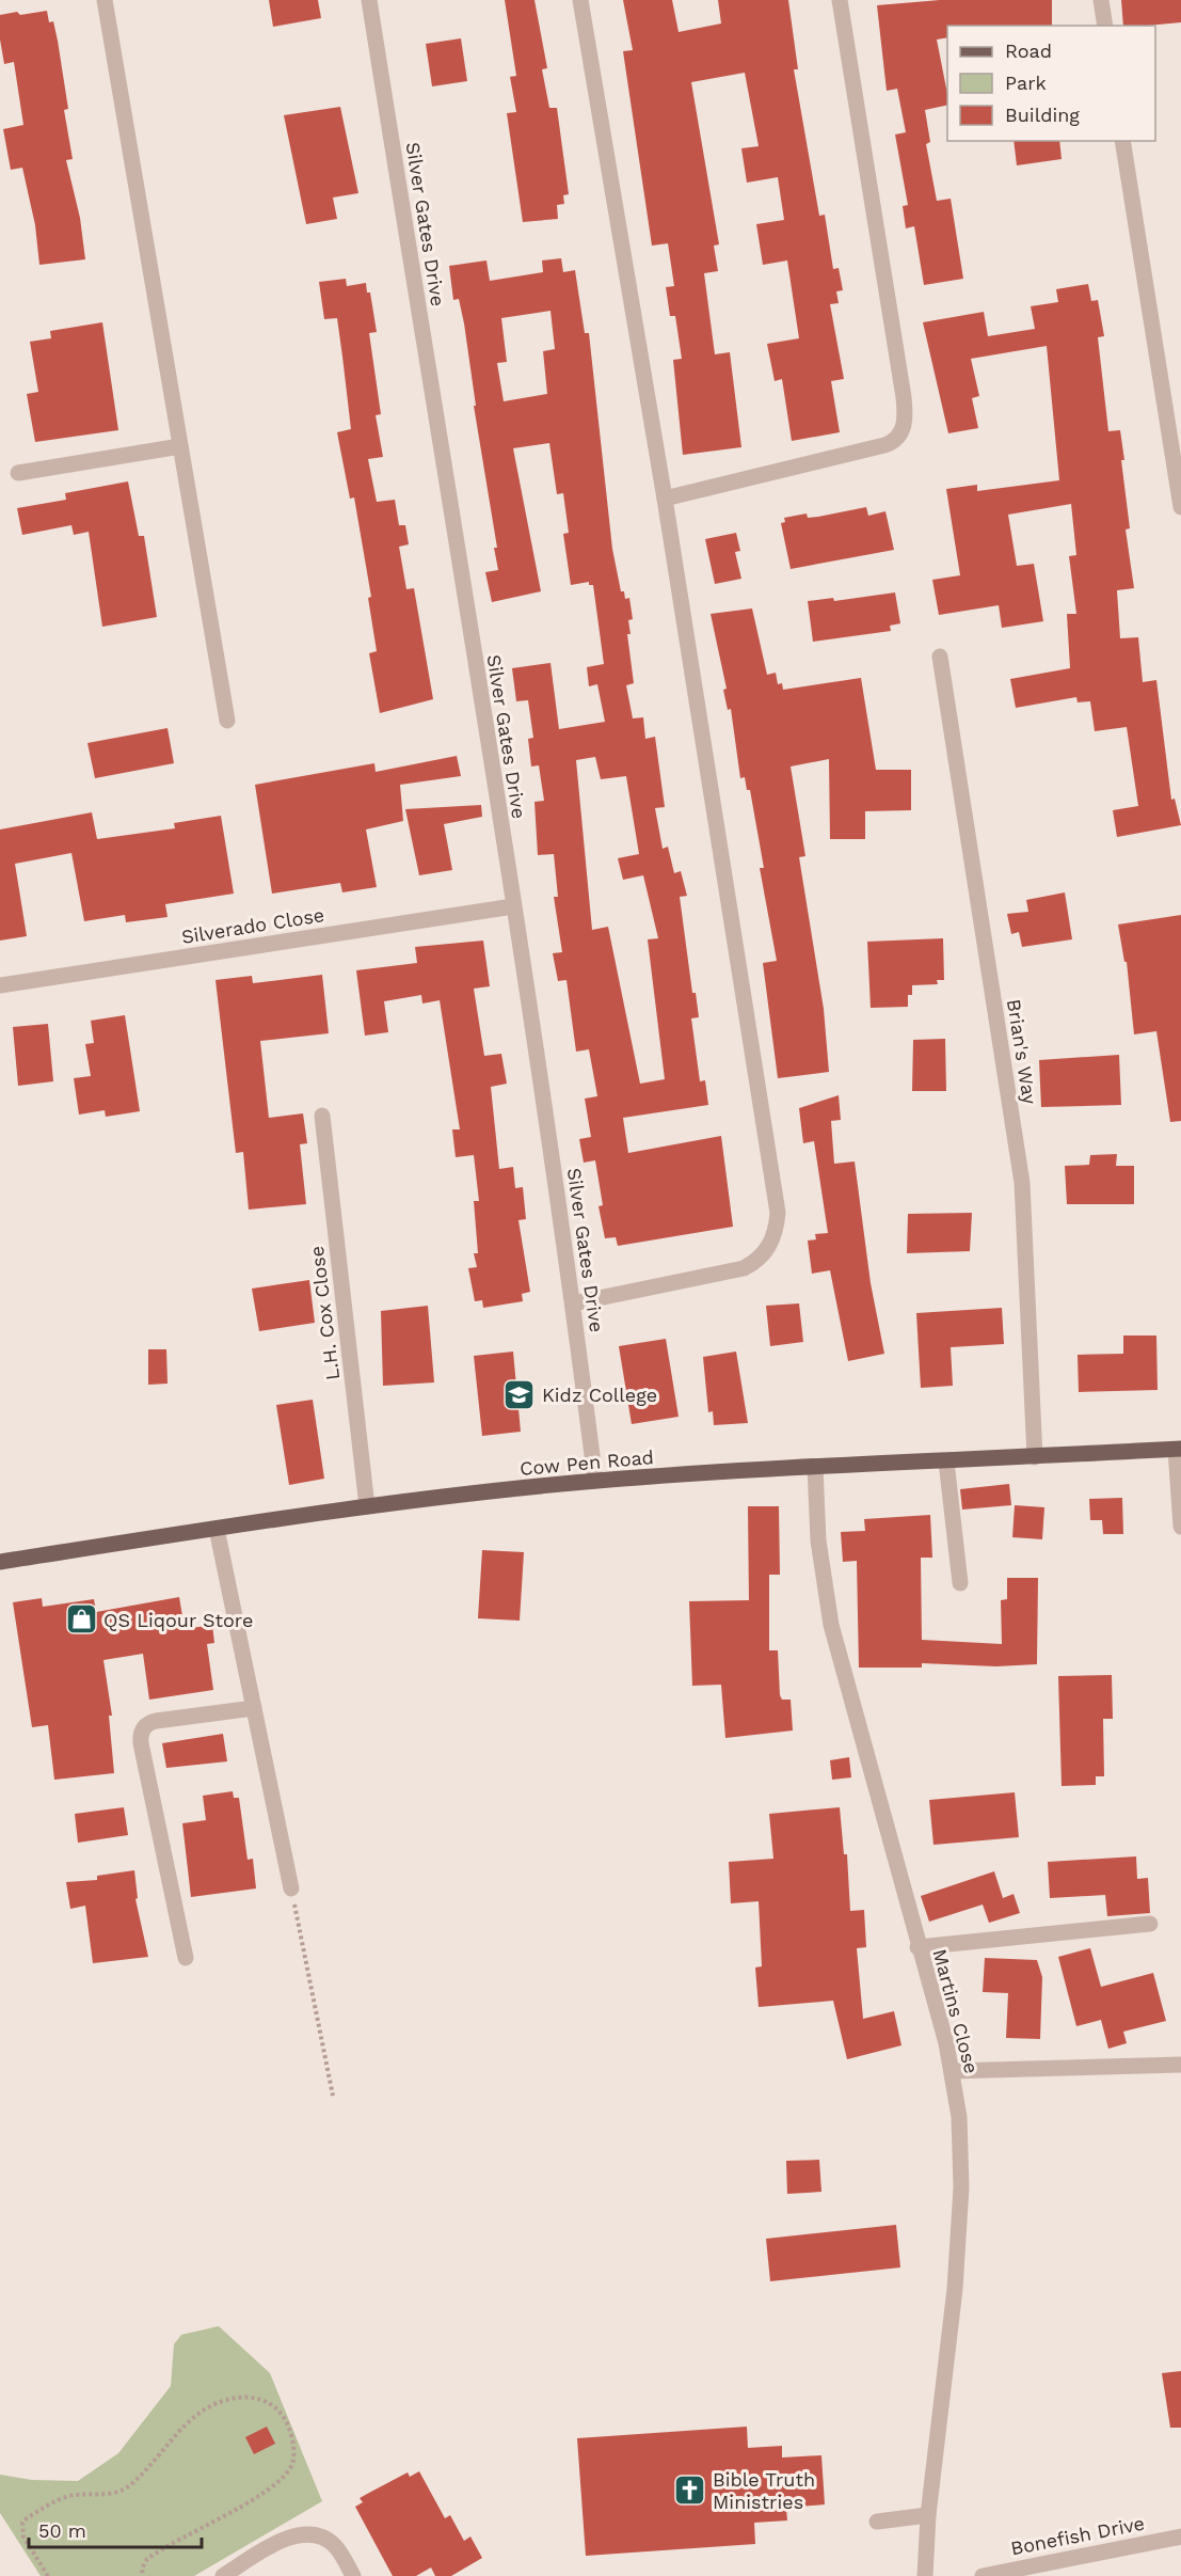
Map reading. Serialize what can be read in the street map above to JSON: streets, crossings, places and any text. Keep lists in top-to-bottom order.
{
  "streets": {
    "main road": ["Cow Pen Road"],
    "street": [
      "Silver Gates Drive",
      "Silverado Close",
      "Brian's Way",
      "L.H. Cox Close",
      "Martins Close",
      "Bonefish Drive"
    ]
  },
  "crossings": [
    ["Silver Gates Drive", "Silverado Close"],
    ["Silver Gates Drive", "Cow Pen Road"],
    ["Brian's Way", "Cow Pen Road"],
    ["L.H. Cox Close", "Cow Pen Road"],
    ["Cow Pen Road", "Martins Close"]
  ],
  "places": {
    "school or university": ["Kidz College"],
    "shop": ["QS Liqour Store"],
    "church": ["Bible Truth Ministries"]
  },
  "legend": ["Road", "Park", "Building"],
  "scale_bar": "50 m"
}
